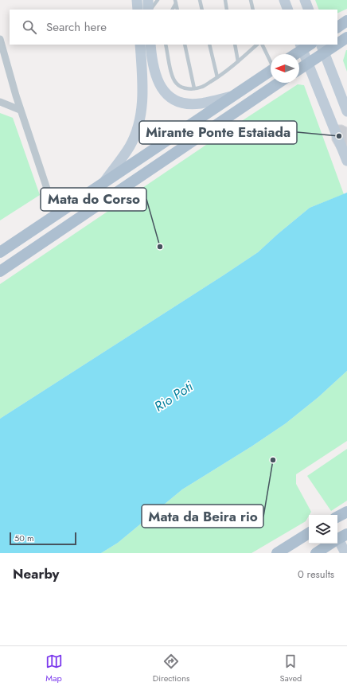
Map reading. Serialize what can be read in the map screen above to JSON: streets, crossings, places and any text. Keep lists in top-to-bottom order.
{
  "water": ["Rio Poti"],
  "places": ["Mirante Ponte Estaiada", "Mata do Corso", "Mata da Beira rio"],
  "scale_bar": "50 m",
  "north": "left",
  "page": {
    "search": "Search here",
    "scale": "50 m",
    "heading": ["Nearby", "0 results"],
    "nav": ["Map", "Directions", "Saved"]
  }
}
